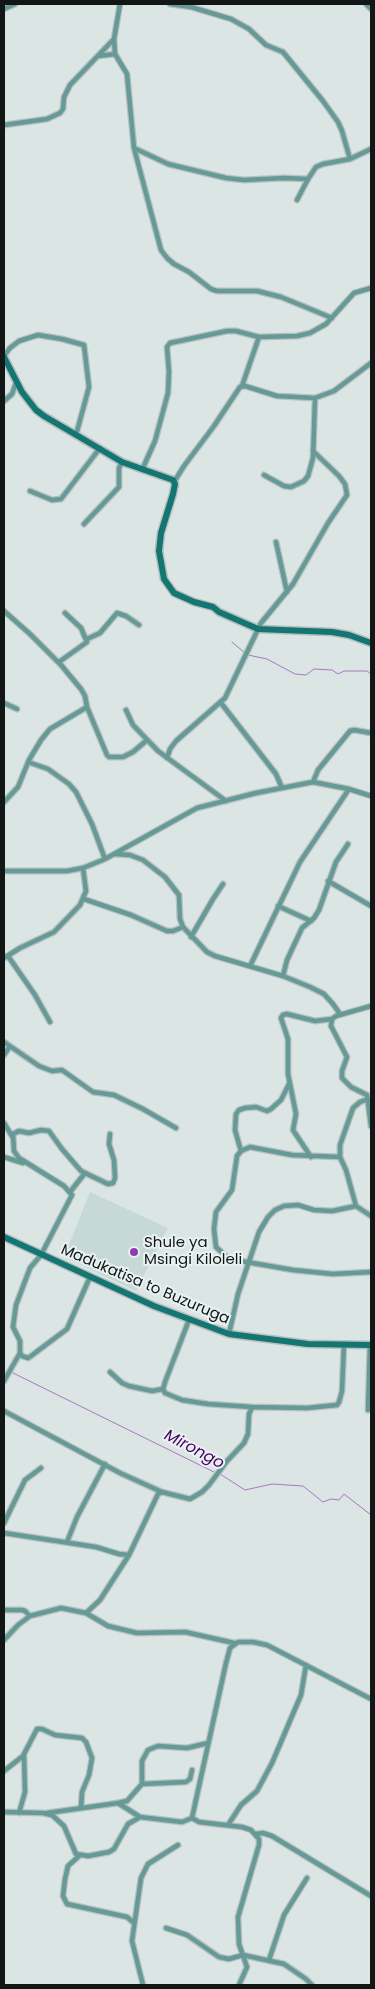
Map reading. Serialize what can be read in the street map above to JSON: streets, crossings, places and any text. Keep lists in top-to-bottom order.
{
  "streets": {
    "street": ["Madukatisa to Buzuruga"]
  },
  "water": ["Mirongo"],
  "places": ["Shule ya Msingi Kiloleli"]
}
